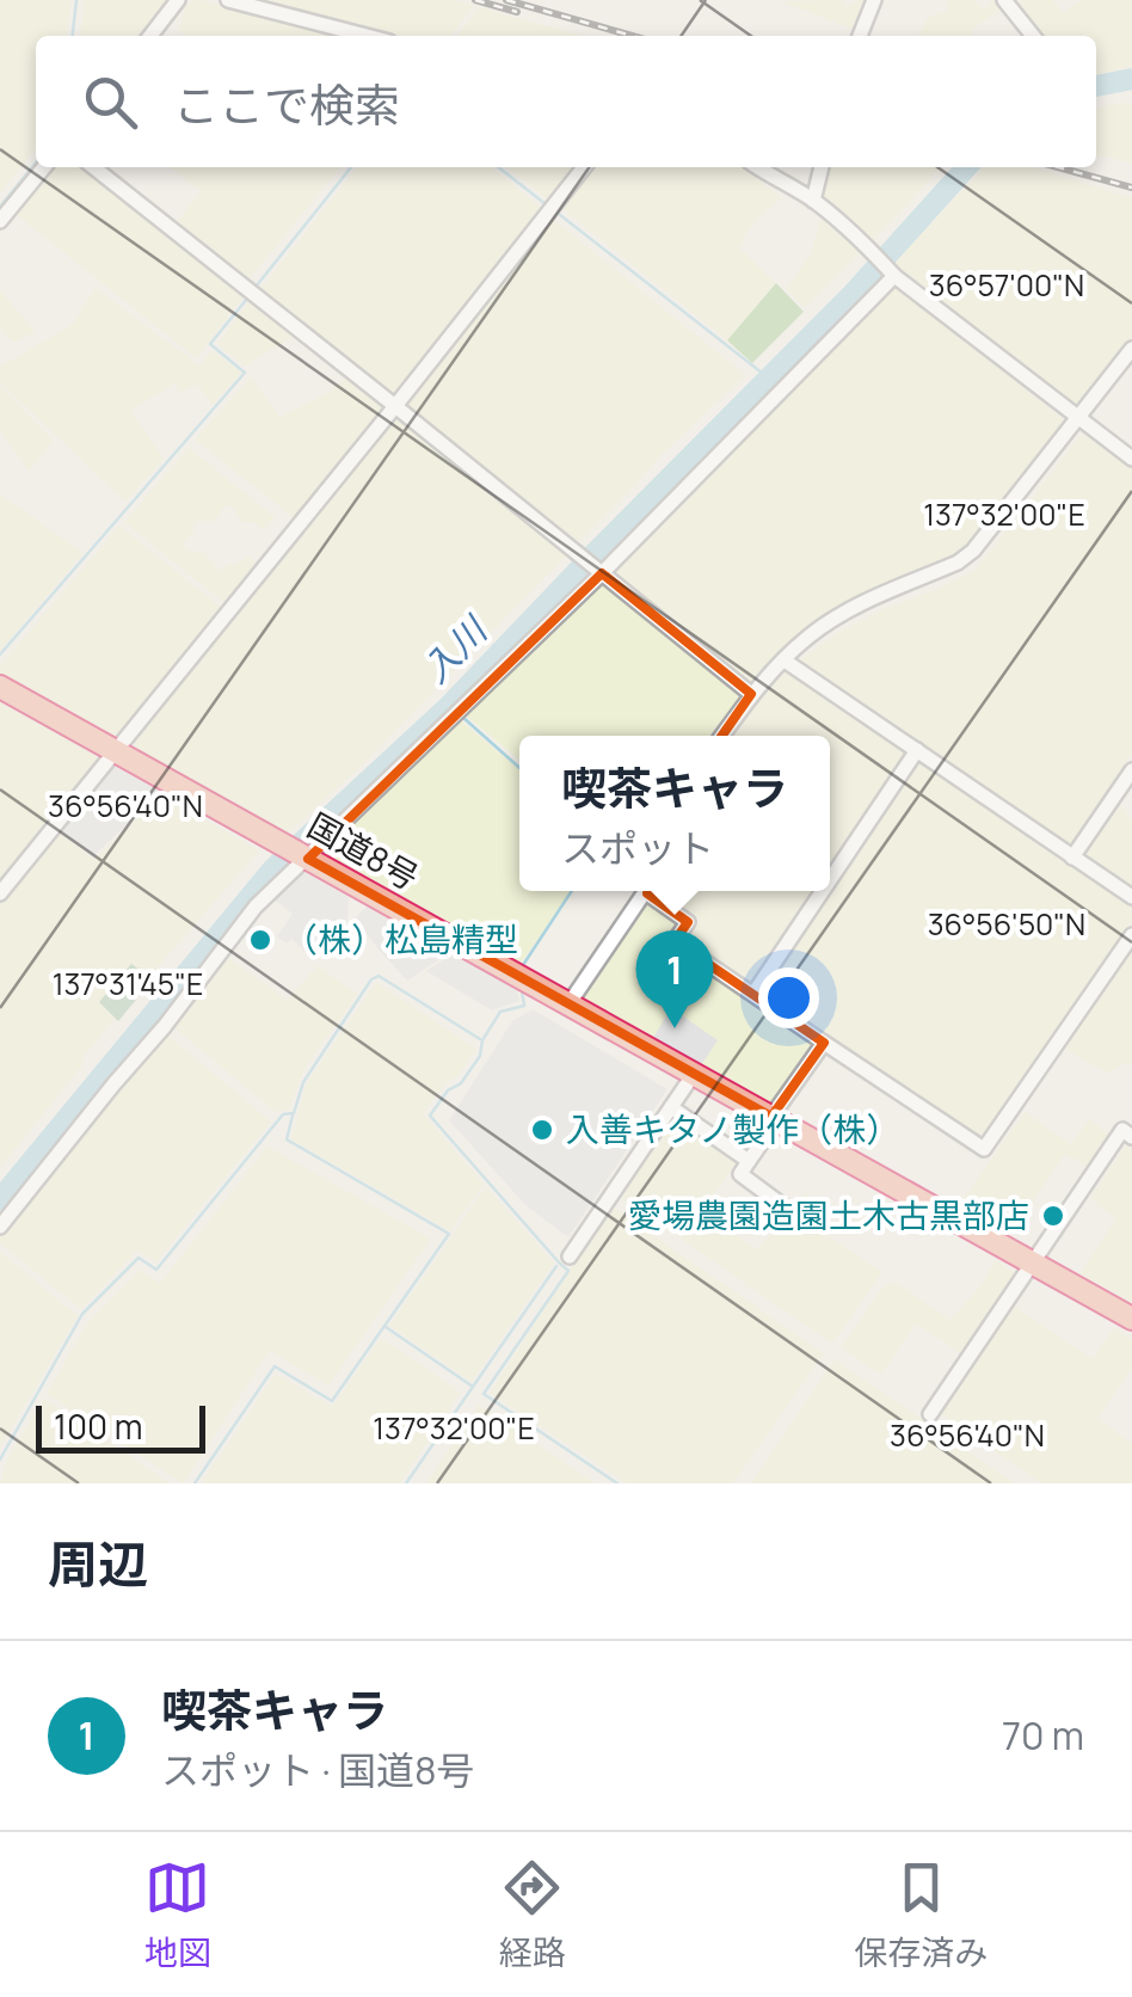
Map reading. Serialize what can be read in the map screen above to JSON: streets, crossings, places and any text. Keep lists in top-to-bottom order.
{
  "streets": {
    "highway": ["国道8号"]
  },
  "water": ["入川"],
  "places": ["（株）松島精型", "入善キタノ製作（株）", "愛場農園造園土木古黒部店"],
  "scale_bar": "100 m",
  "page": {
    "search": "ここで検索",
    "popup": ["喫茶キャラ", "スポット"],
    "pins": "1",
    "scale": "100 m",
    "heading": "周辺",
    "list": [
      {
        "mark": "1",
        "name": "喫茶キャラ",
        "note": "スポット · 国道8号",
        "value": "70 m"
      }
    ],
    "nav": ["地図", "経路", "保存済み"]
  },
  "coordinates": [
    "36°57'00\"N",
    "137°32'00\"E",
    "36°56'40\"N",
    "36°56'50\"N",
    "137°31'45\"E"
  ]
}
